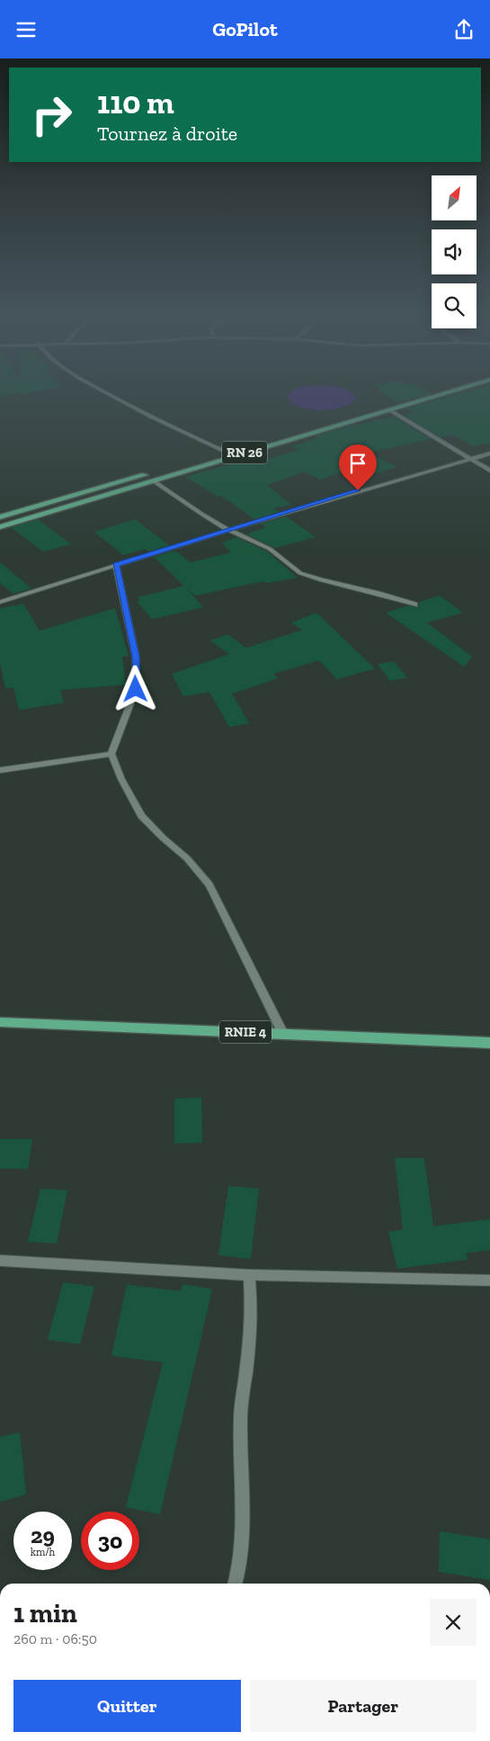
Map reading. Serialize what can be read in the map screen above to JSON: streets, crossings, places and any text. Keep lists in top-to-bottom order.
{
  "streets": {
    "main road": ["RN 26", "RNIE 4"]
  },
  "north": "top right",
  "page": {
    "header": "GoPilot",
    "turn": ["110 m", "Tournez à droite"],
    "speed": "29 km/h",
    "limit": "30",
    "heading": ["1 min", "260 m · 06:50"],
    "buttons": ["Quitter", "Partager"]
  }
}
